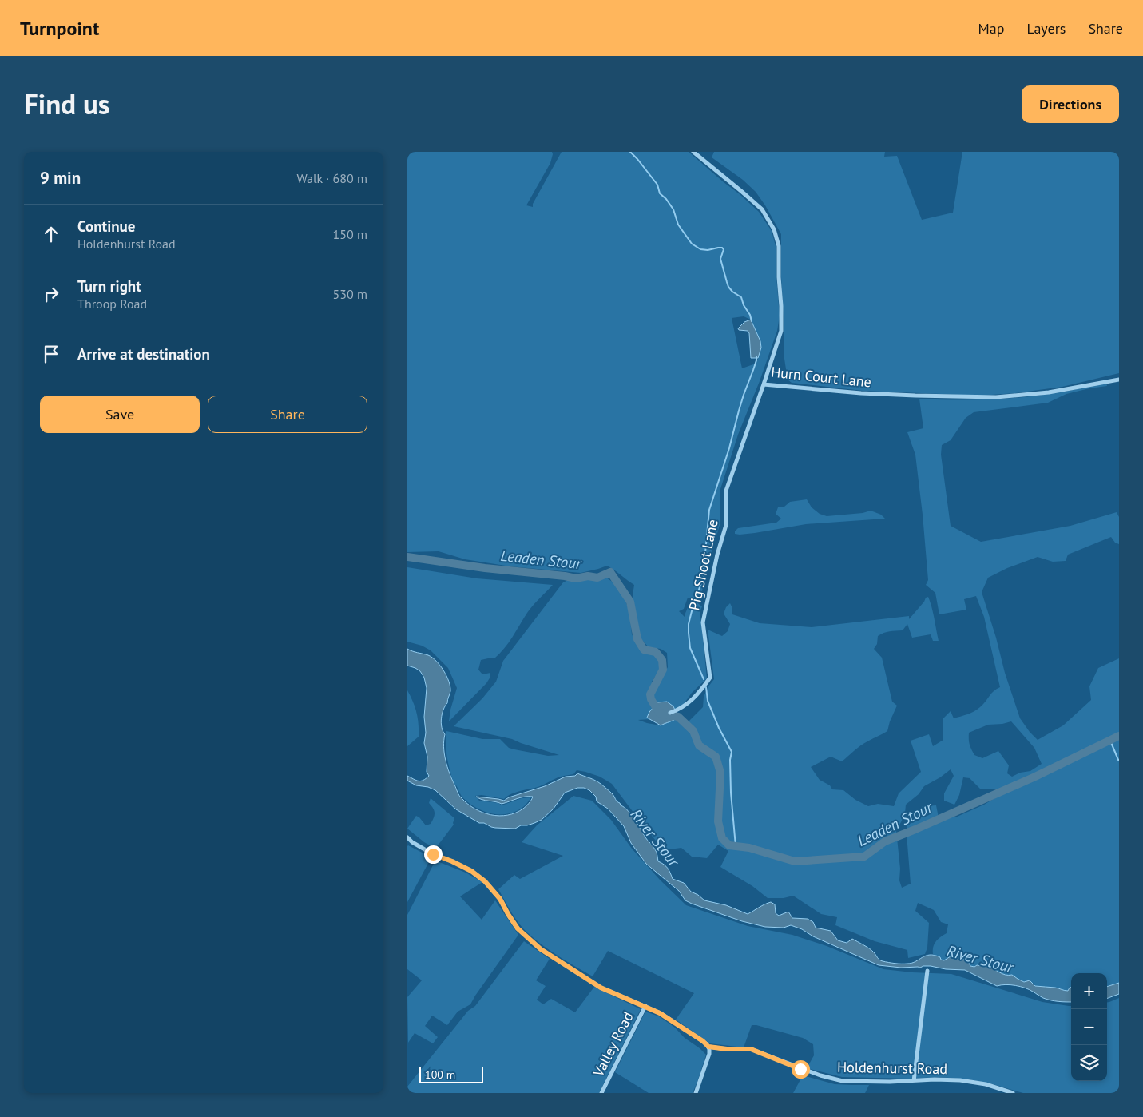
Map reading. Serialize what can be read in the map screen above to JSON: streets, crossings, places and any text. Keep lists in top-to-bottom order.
{
  "streets": {
    "street": [
      "Hurn Court Lane",
      "Pig Shoot Lane",
      "Valley Road",
      "Holdenhurst Road"
    ]
  },
  "crossings": [
    ["Hurn Court Lane", "Pig Shoot Lane"]
  ],
  "water": ["Leaden Stour", "River Stour"],
  "scale_bar": "100 m",
  "page": {
    "header": "Turnpoint",
    "nav": ["Map", "Layers", "Share"],
    "title": "Find us",
    "buttons": [
      "Directions",
      ["Save", "Share"]
    ],
    "heading": ["9 min", "Walk · 680 m"],
    "list": [
      ["Continue", "Holdenhurst Road", "150 m"],
      ["Turn right", "Throop Road", "530 m"],
      "Arrive at destination"
    ],
    "map_buttons": ["+", "−"],
    "scale": "100 m"
  }
}
